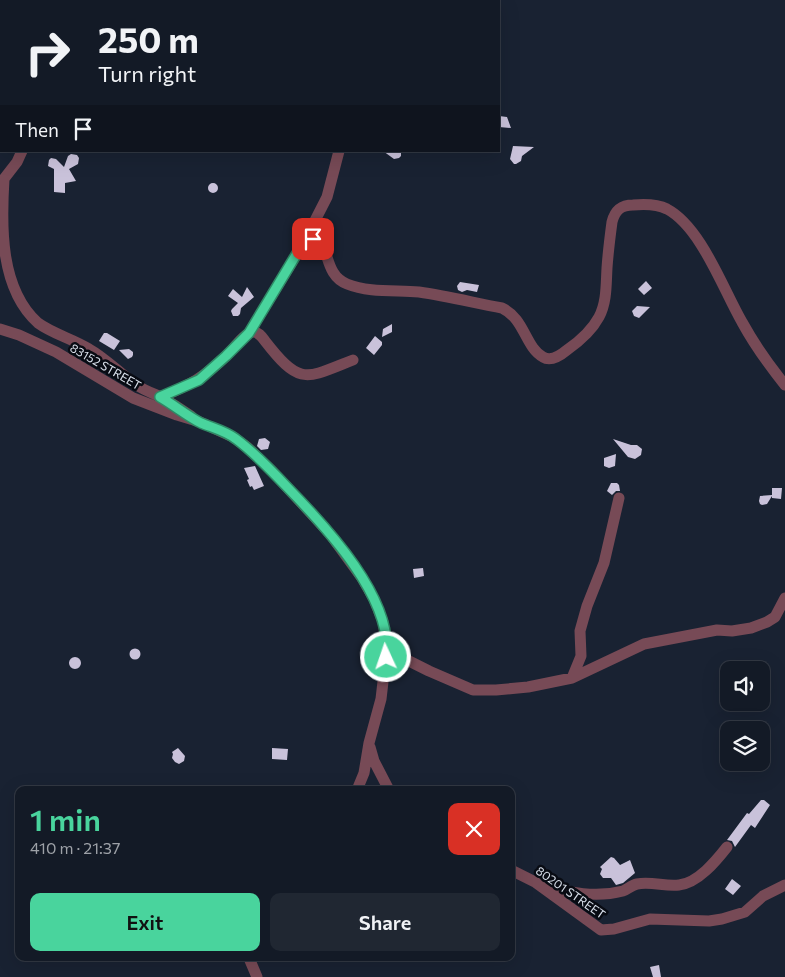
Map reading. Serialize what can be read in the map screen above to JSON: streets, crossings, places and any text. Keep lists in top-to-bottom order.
{
  "streets": {
    "street": ["83152 STREET", "80201 STREET"]
  },
  "page": {
    "turn": ["250 m", "Turn right"],
    "then": "Then",
    "heading": ["1 min", "410 m · 21:37"],
    "buttons": ["Exit", "Share"]
  }
}
